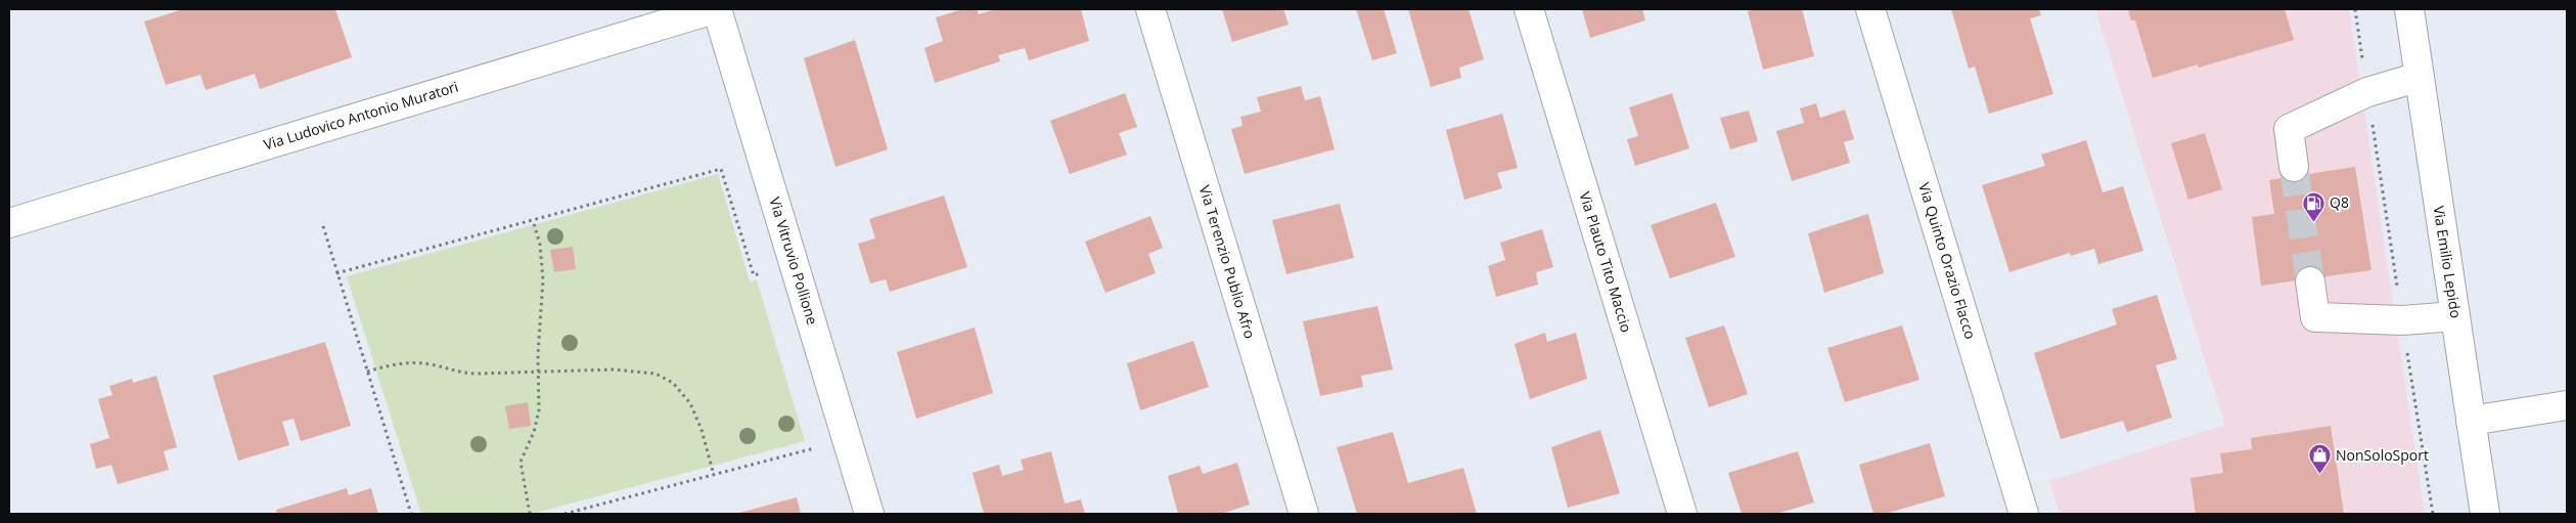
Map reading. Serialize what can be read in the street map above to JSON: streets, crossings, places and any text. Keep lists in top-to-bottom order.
{
  "streets": {
    "street": [
      "Via Ludovico Antonio Muratori",
      "Via Vitruvio Pollione",
      "Via Quinto Orazio Flacco",
      "Via Terenzio Publio Afro",
      "Via Plauto Tito Maccio",
      "Via Emilio Lepido"
    ]
  },
  "crossings": [
    ["Via Ludovico Antonio Muratori", "Via Vitruvio Pollione"]
  ],
  "places": {
    "fuel station": ["Q8"],
    "shop": ["NonSoloSport"]
  }
}
